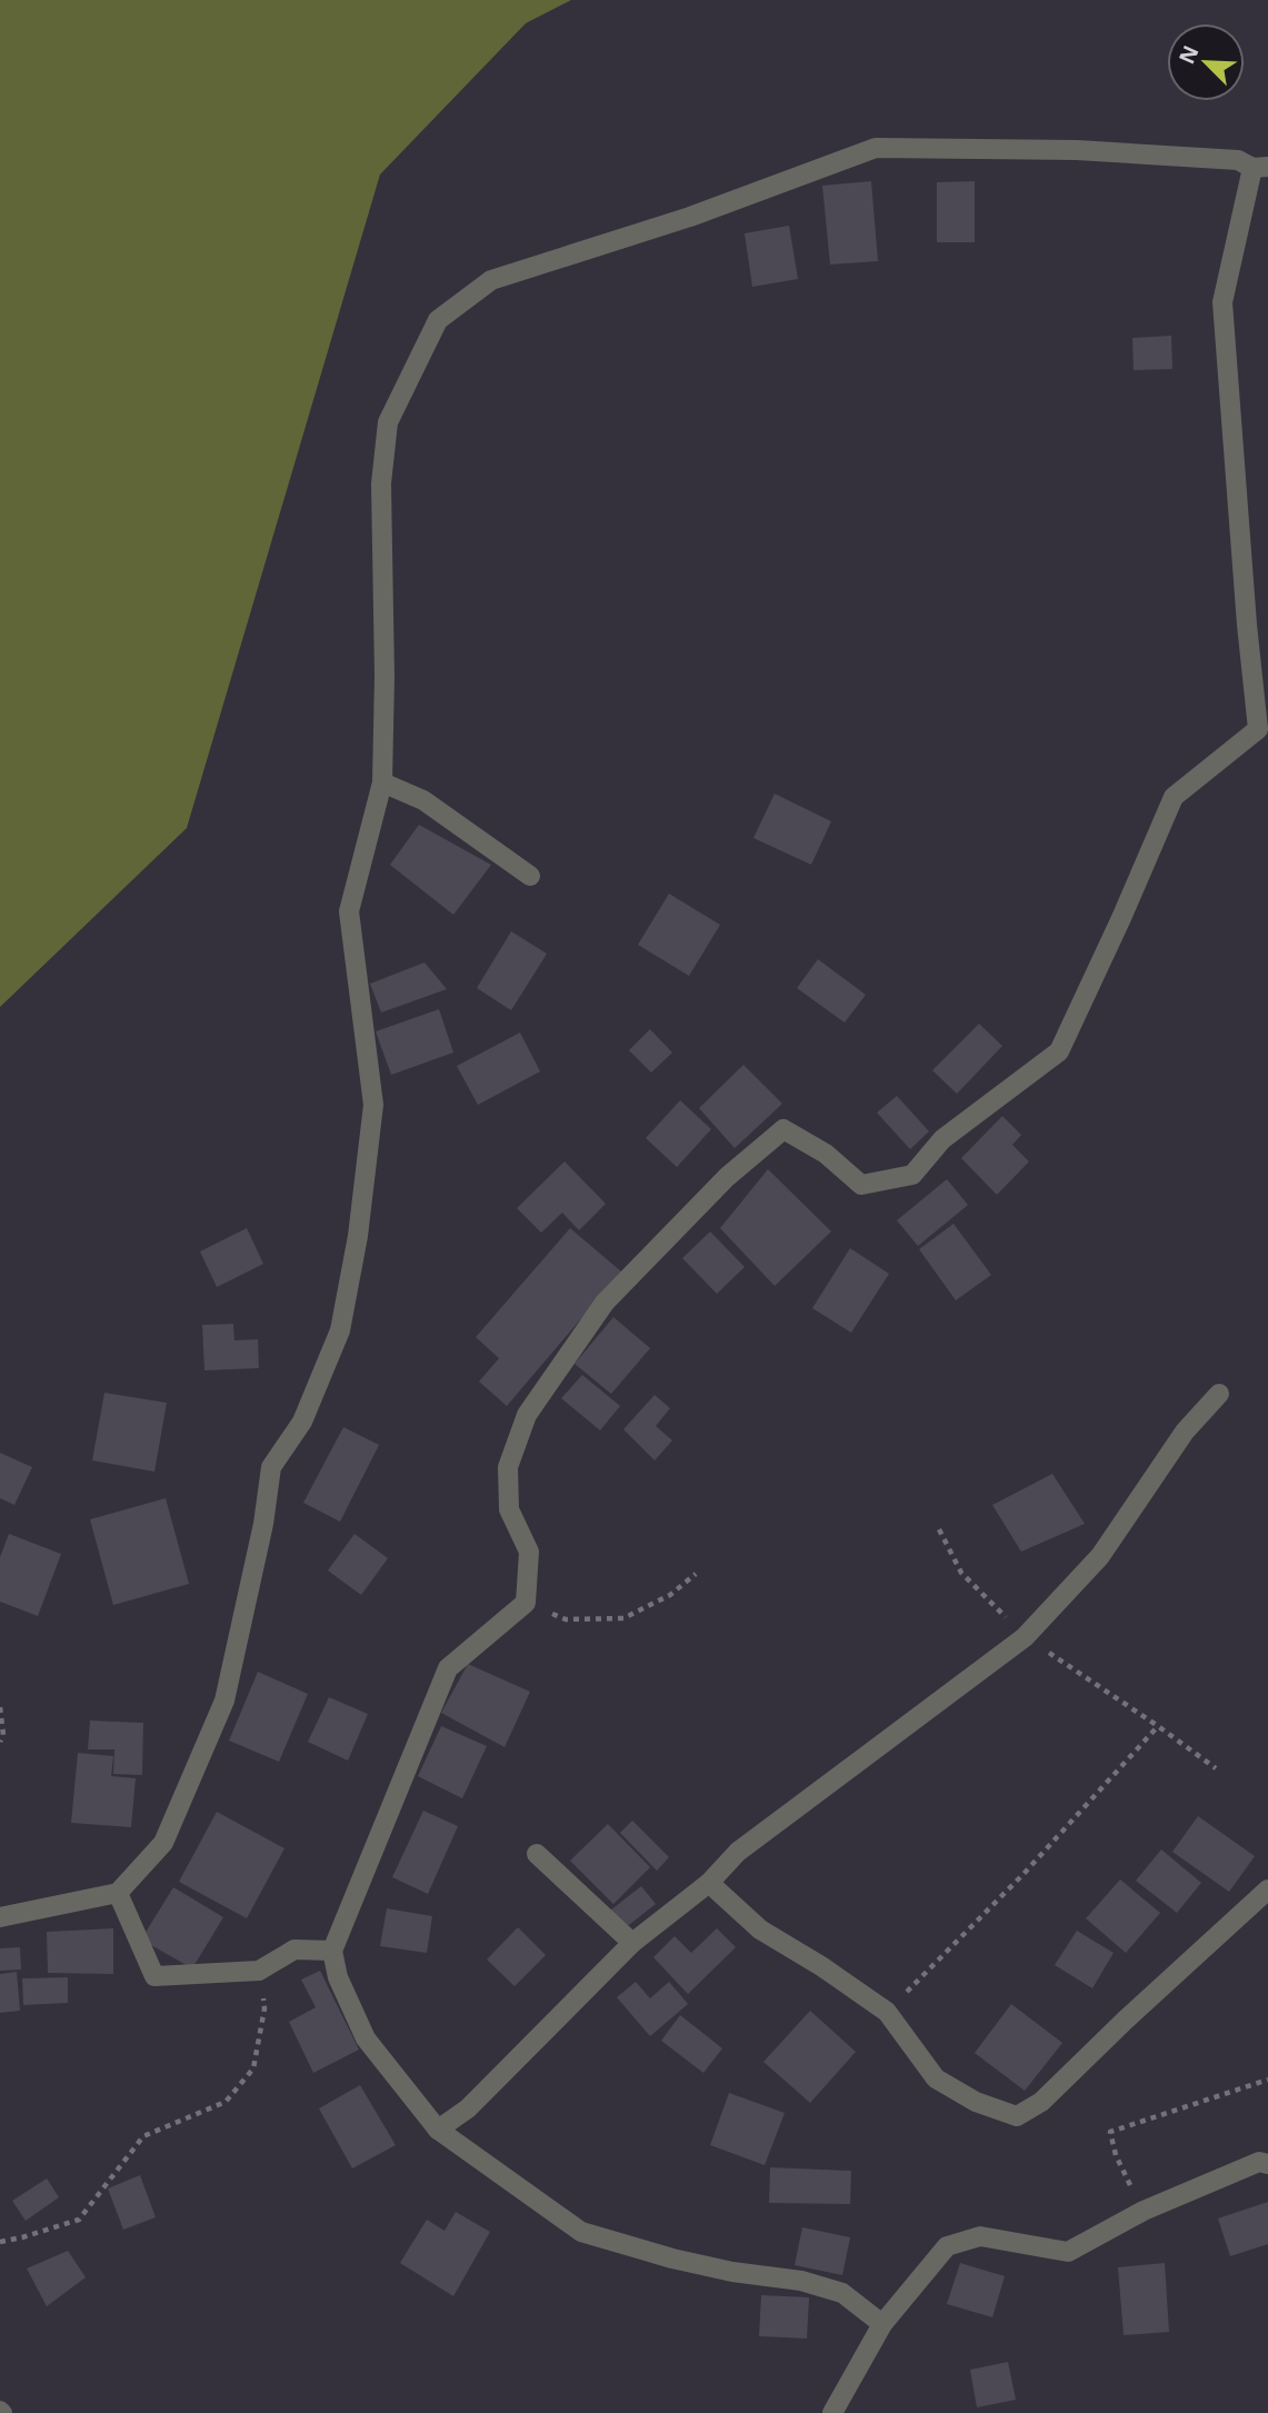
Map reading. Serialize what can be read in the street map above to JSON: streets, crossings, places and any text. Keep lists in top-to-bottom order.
{
  "north": "top left"
}
